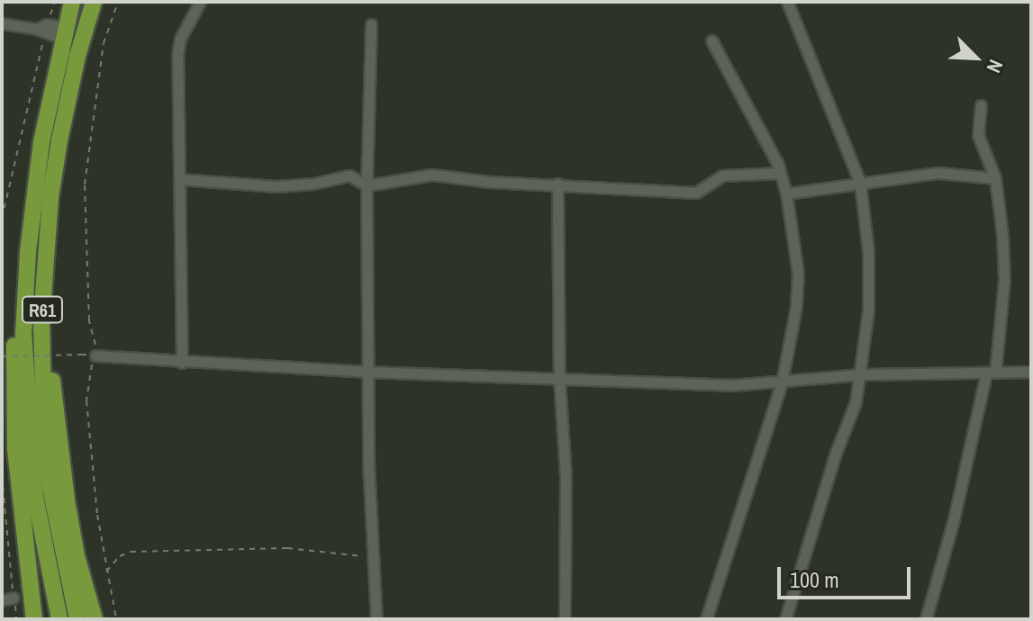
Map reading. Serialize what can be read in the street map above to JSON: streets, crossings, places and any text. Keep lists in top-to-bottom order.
{
  "streets": {
    "main road": ["R61"]
  },
  "scale_bar": "100 m",
  "north": "bottom right"
}
